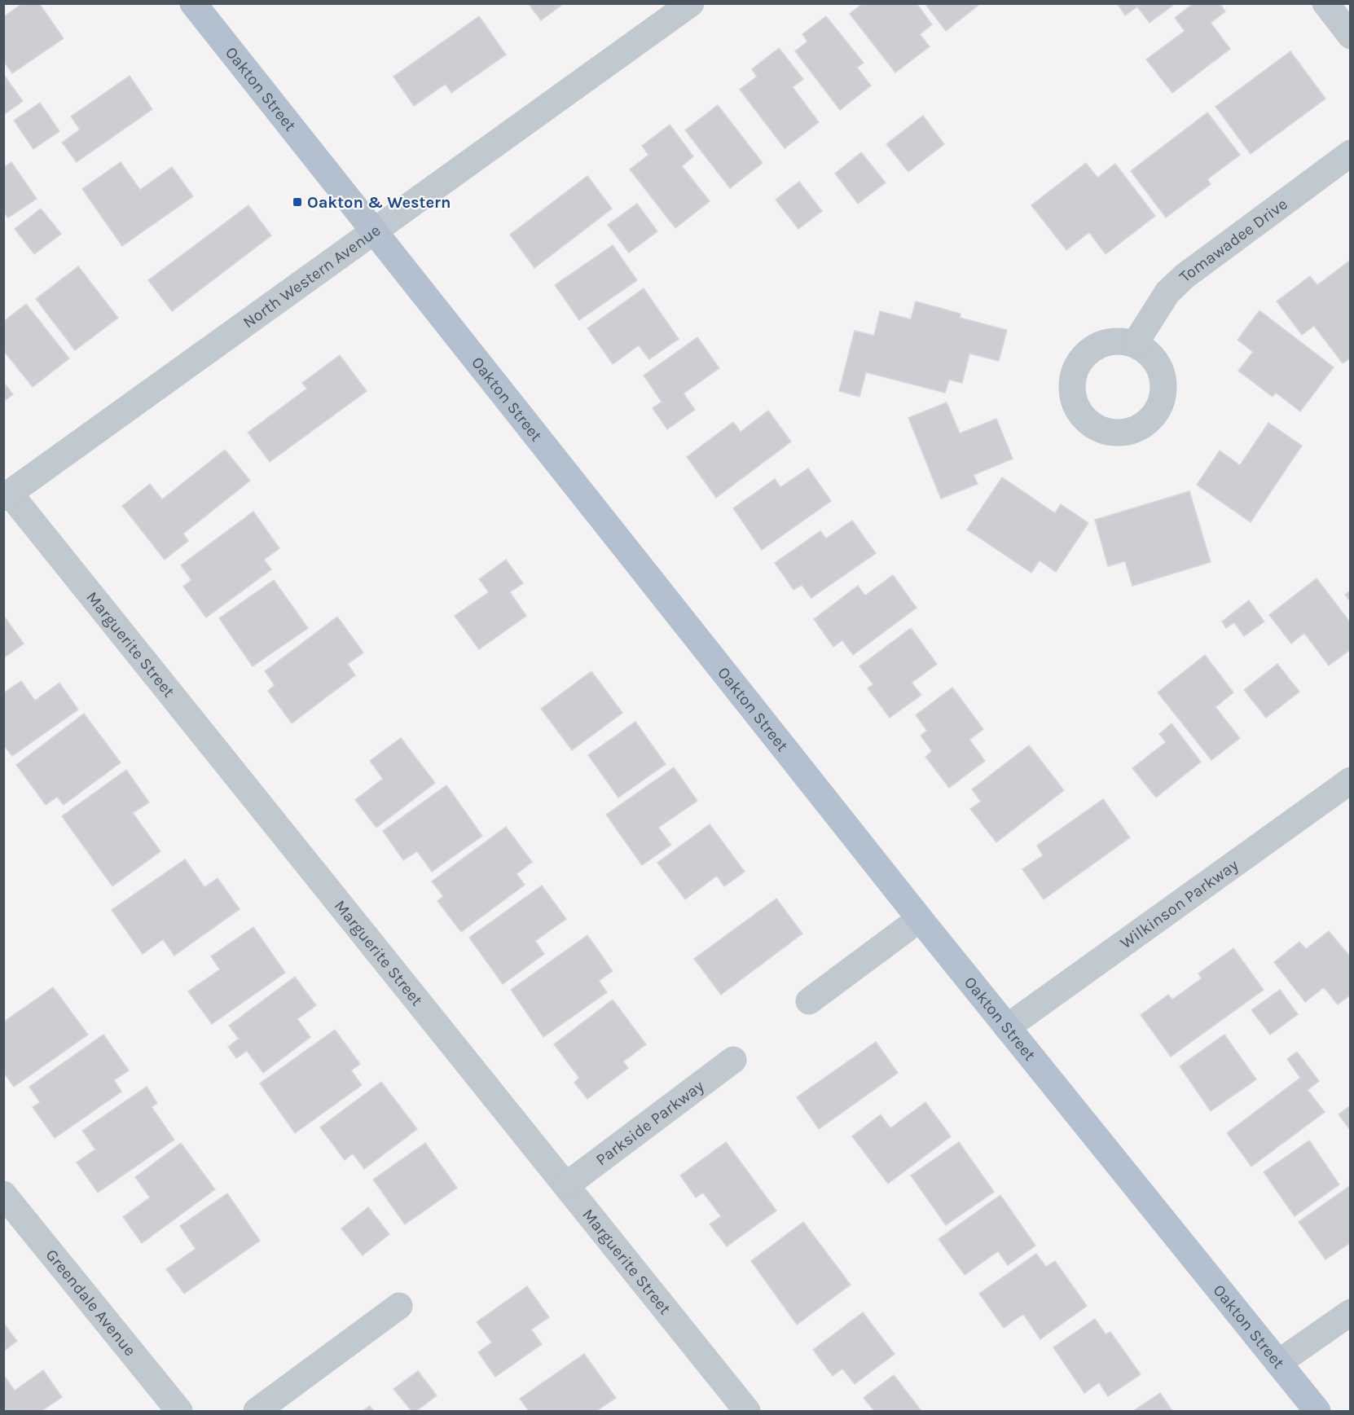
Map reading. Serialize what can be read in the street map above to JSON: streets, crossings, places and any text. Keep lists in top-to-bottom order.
{
  "streets": {
    "main road": ["Oakton Street"],
    "street": [
      "Tomawadee Drive",
      "North Western Avenue",
      "Marguerite Street",
      "Wilkinson Parkway",
      "Parkside Parkway",
      "Greendale Avenue"
    ]
  },
  "crossings": [
    ["Oakton Street", "North Western Avenue"],
    ["Oakton Street", "Wilkinson Parkway"],
    ["North Western Avenue", "Marguerite Street"],
    ["Marguerite Street", "Parkside Parkway"]
  ],
  "places": {
    "transit": ["Oakton & Western"]
  }
}
